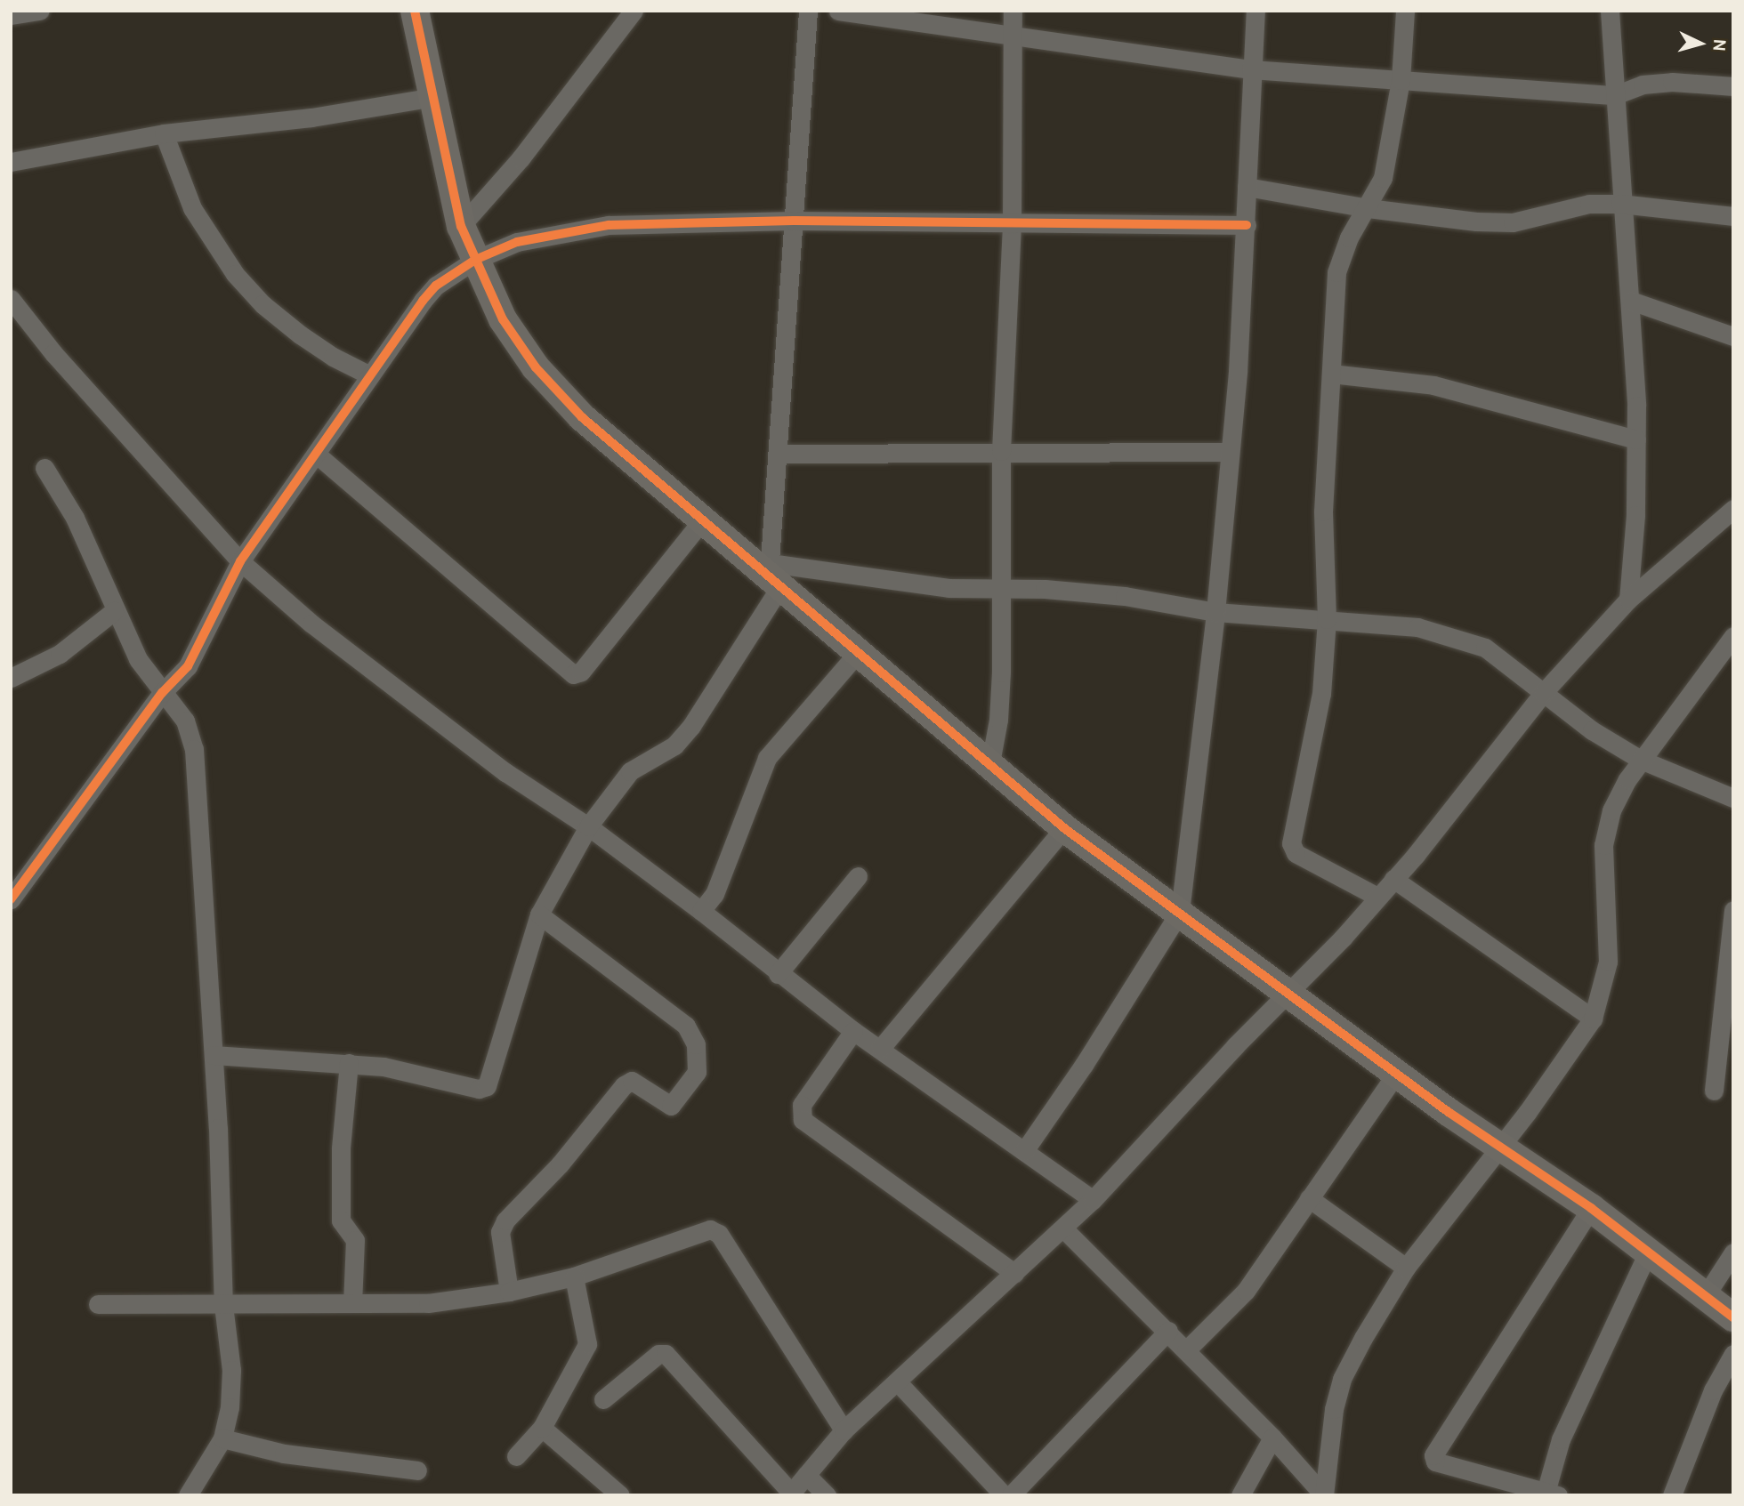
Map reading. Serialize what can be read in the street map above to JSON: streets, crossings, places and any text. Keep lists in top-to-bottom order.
{
  "north": "right"
}
